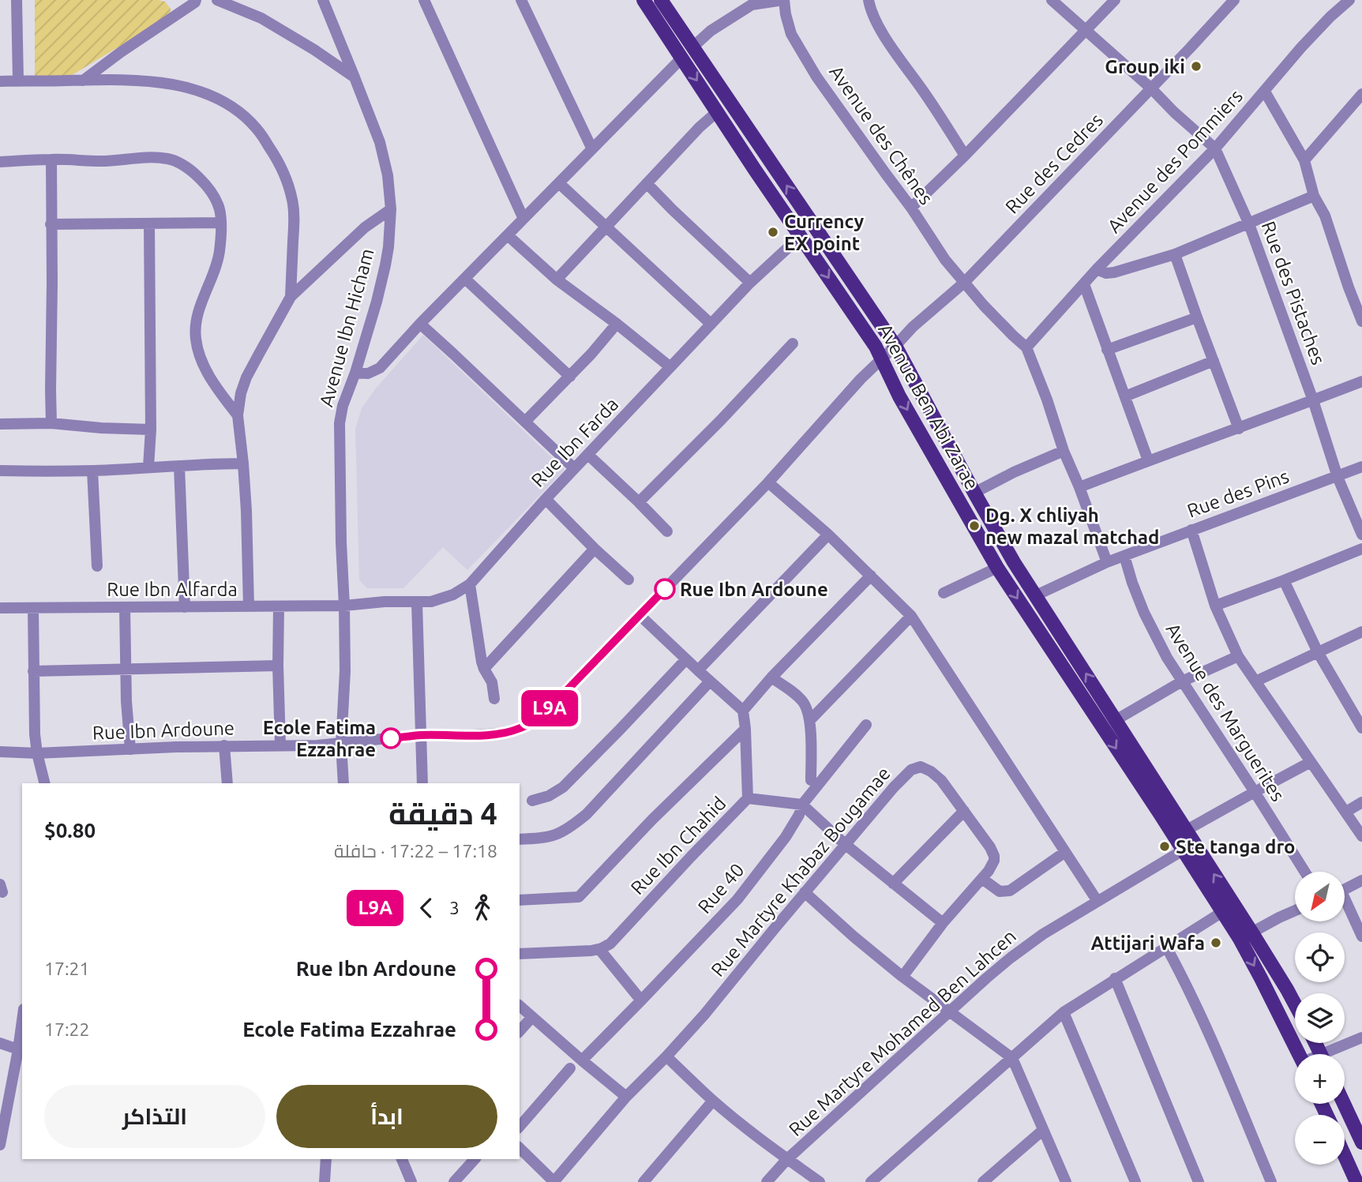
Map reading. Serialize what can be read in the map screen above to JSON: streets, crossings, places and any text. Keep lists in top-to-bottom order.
{
  "streets": {
    "main road": ["Avenue Ben Abi Zarae"],
    "street": [
      "Avenue des Chênes",
      "Avenue des Pommiers",
      "Rue des Cedres",
      "Rue des Pistaches",
      "Avenue Ibn Hicham",
      "Rue Ibn Farda",
      "Rue des Pins",
      "Rue Ibn Alfarda",
      "Avenue des Marguerites",
      "Rue Ibn Ardoune",
      "Rue Ibn Chahid",
      "Rue Martyre Khabaz Bougamae",
      "Rue 40",
      "Rue Martyre Mohamed Ben Lahcen"
    ]
  },
  "crossings": [
    ["Avenue des Chênes", "Avenue des Pommiers"],
    ["Avenue des Chênes", "Rue des Cedres"],
    ["Avenue des Pommiers", "Rue des Pistaches"],
    ["Rue des Cedres", "Rue des Pistaches"],
    ["Rue des Cedres", "Avenue Ben Abi Zarae"],
    ["Rue des Cedres", "Rue Ibn Ardoune"],
    ["Rue des Pistaches", "Rue des Pins"],
    ["Avenue Ibn Hicham", "Rue Ibn Farda"],
    ["Avenue Ibn Hicham", "Rue Ibn Alfarda"],
    ["Avenue Ibn Hicham", "Rue Ibn Ardoune"],
    ["Avenue Ben Abi Zarae", "Rue Ibn Farda"],
    ["Avenue Ben Abi Zarae", "Rue des Pins"],
    ["Avenue Ben Abi Zarae", "Rue Ibn Ardoune"],
    ["Avenue Ben Abi Zarae", "Rue Martyre Mohamed Ben Lahcen"],
    ["Rue Ibn Farda", "Rue Ibn Alfarda"],
    ["Rue des Pins", "Avenue des Marguerites"]
  ],
  "places": [
    "Group iki",
    "Currency EX point",
    "Dg. X chliyah new mazal matchad",
    "Rue Ibn Ardoune",
    "Ecole Fatima Ezzahrae",
    "Ste tanga dro",
    "Attijari Wafa"
  ],
  "lines": ["bus line L9A"],
  "north": "bottom left",
  "page": {
    "on_map": "L9A",
    "heading": ["4 دقيقة", "17:18 – 17:22 · حافلة", "$0.80"],
    "map_buttons": ["+", "−"],
    "legs": ["3", "L9A"],
    "list": [
      {
        "name": "Rue Ibn Ardoune",
        "value": "17:21"
      },
      {
        "name": "Ecole Fatima Ezzahrae",
        "value": "17:22"
      }
    ],
    "buttons": ["ابدأ", "التذاكر"]
  }
}
